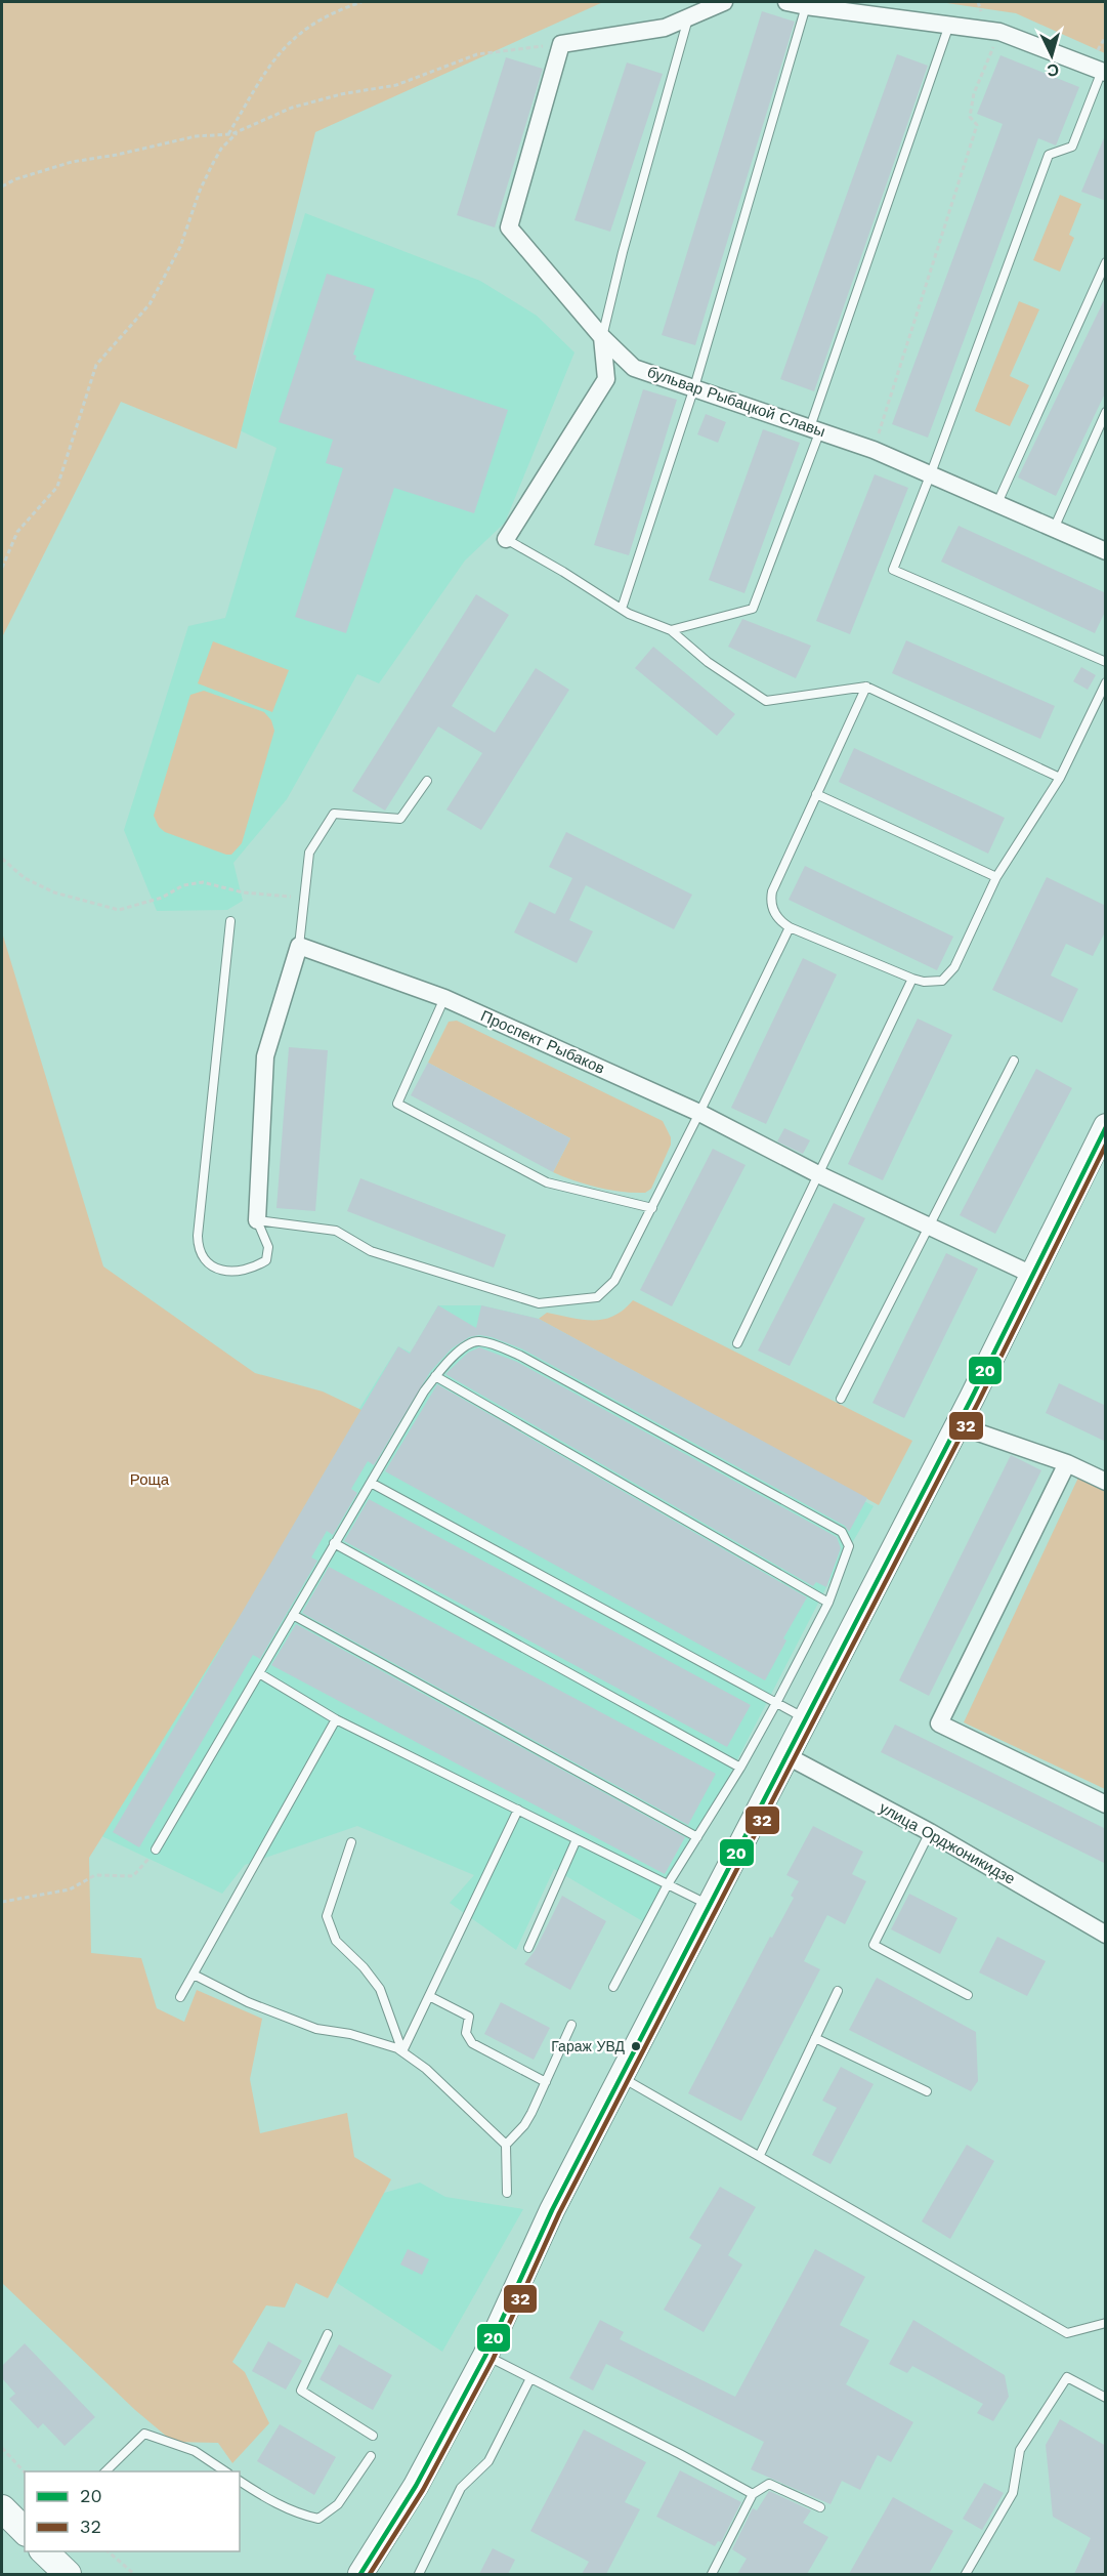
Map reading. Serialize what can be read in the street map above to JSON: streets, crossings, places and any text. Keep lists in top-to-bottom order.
{
  "streets": {
    "street": ["бульвар Рыбацкой Славы", "Проспект Рыбаков", "улица Орджоникидзе"]
  },
  "parks": ["Роща"],
  "places": ["Гараж УВД"],
  "lines": ["transit line 20", "transit line 32"],
  "legend": ["20", "32"],
  "north": "bottom"
}
